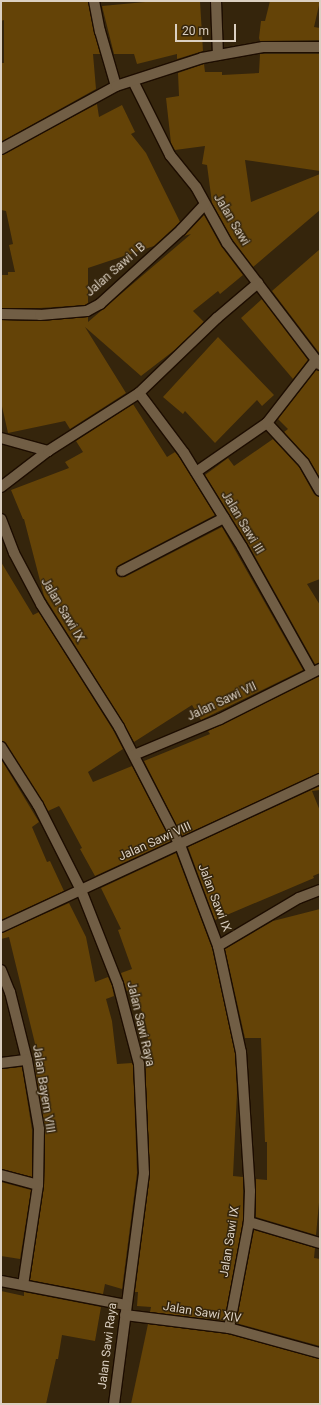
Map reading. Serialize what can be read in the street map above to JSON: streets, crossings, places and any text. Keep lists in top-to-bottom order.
{
  "streets": {
    "street": [
      "Jalan Sawi",
      "Jalan Sawi I B",
      "Jalan Sawi III",
      "Jalan Sawi IX",
      "Jalan Sawi VII",
      "Jalan Sawi VIII",
      "Jalan Sawi Raya",
      "Jalan Bayem VIII",
      "Jalan Sawi XIV"
    ]
  },
  "crossings": [
    ["Jalan Sawi", "Jalan Sawi I B"],
    ["Jalan Sawi III", "Jalan Sawi VII"],
    ["Jalan Sawi IX", "Jalan Sawi VII"],
    ["Jalan Sawi IX", "Jalan Sawi VIII"],
    ["Jalan Sawi IX", "Jalan Sawi XIV"],
    ["Jalan Sawi VIII", "Jalan Sawi Raya"],
    ["Jalan Sawi Raya", "Jalan Sawi XIV"]
  ],
  "scale_bar": "20 m"
}
